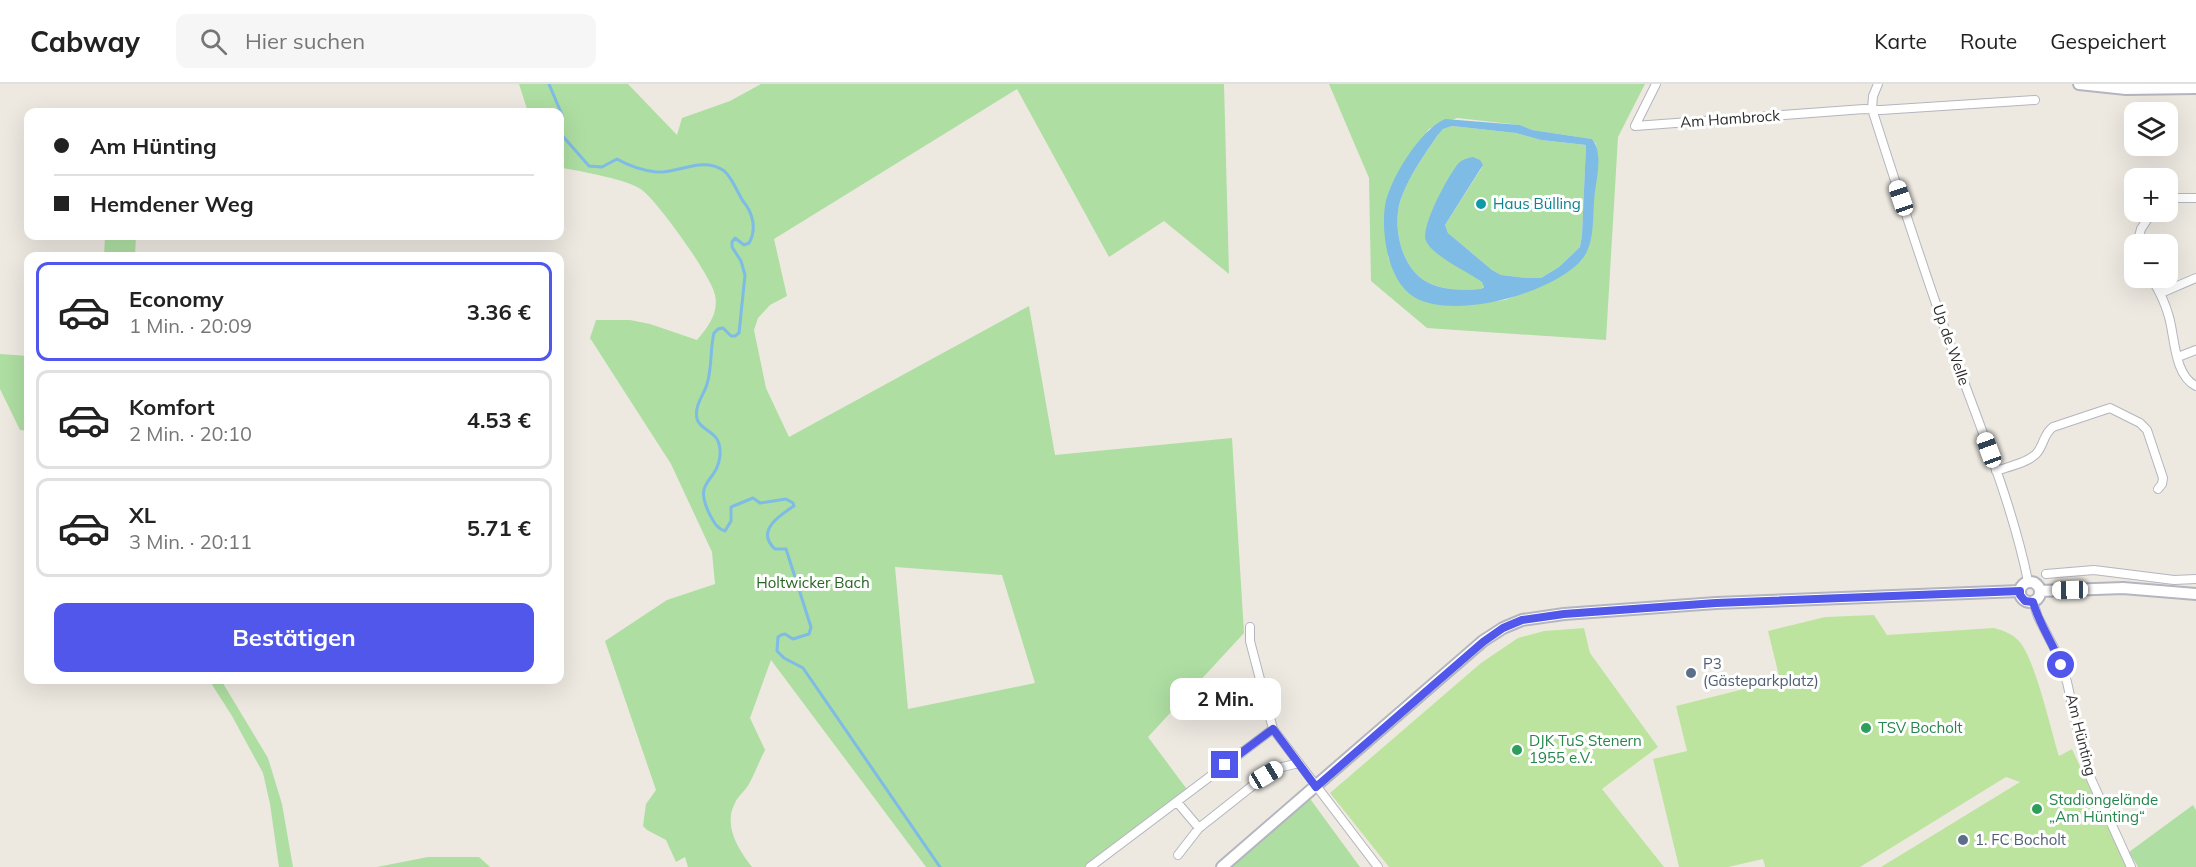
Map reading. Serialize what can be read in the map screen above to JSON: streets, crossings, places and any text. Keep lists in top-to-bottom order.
{
  "streets": {
    "street": ["Am Hambrock", "Up de Welle", "Am Hünting"]
  },
  "crossings": [
    ["Am Hambrock", "Up de Welle"],
    ["Up de Welle", "Am Hünting"]
  ],
  "parks": ["Holtwicker Bach"],
  "places": [
    "Haus Bülling",
    "P3 (Gästeparkplatz)",
    "TSV Bocholt",
    "DJK TuS Stenern 1955 e.V.",
    "Stadiongelände „Am Hünting“",
    "1. FC Bocholt"
  ],
  "page": {
    "header": "Cabway",
    "search": "Hier suchen",
    "nav": ["Karte", "Route", "Gespeichert"],
    "map_buttons": ["+", "−"],
    "banner": ["Am Hünting", "Hemdener Weg"],
    "list": [
      {
        "name": "Economy",
        "note": "1 Min. · 20:09",
        "value": "3.36 €"
      },
      {
        "name": "Komfort",
        "note": "2 Min. · 20:10",
        "value": "4.53 €"
      },
      {
        "name": "XL",
        "note": "3 Min. · 20:11",
        "value": "5.71 €"
      }
    ],
    "buttons": "Bestätigen",
    "bubble": "2 Min."
  }
}
